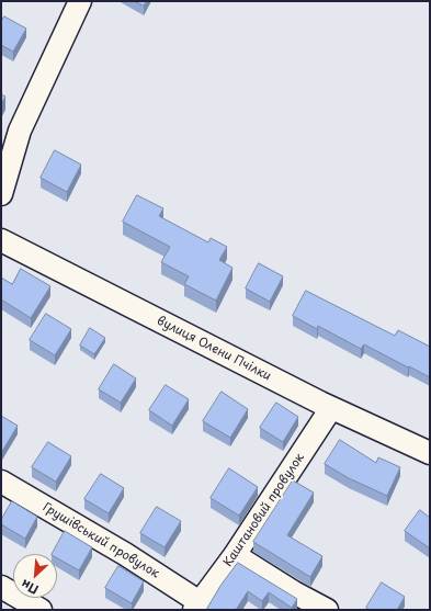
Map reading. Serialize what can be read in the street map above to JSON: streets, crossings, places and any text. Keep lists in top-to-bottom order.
{
  "streets": {
    "street": ["вулиця Олени Пчілки", "Каштановий провулок", "Грушівський провулок"]
  },
  "crossings": [
    ["вулиця Олени Пчілки", "Каштановий провулок"],
    ["Каштановий провулок", "Грушівський провулок"]
  ],
  "north": "bottom left"
}
